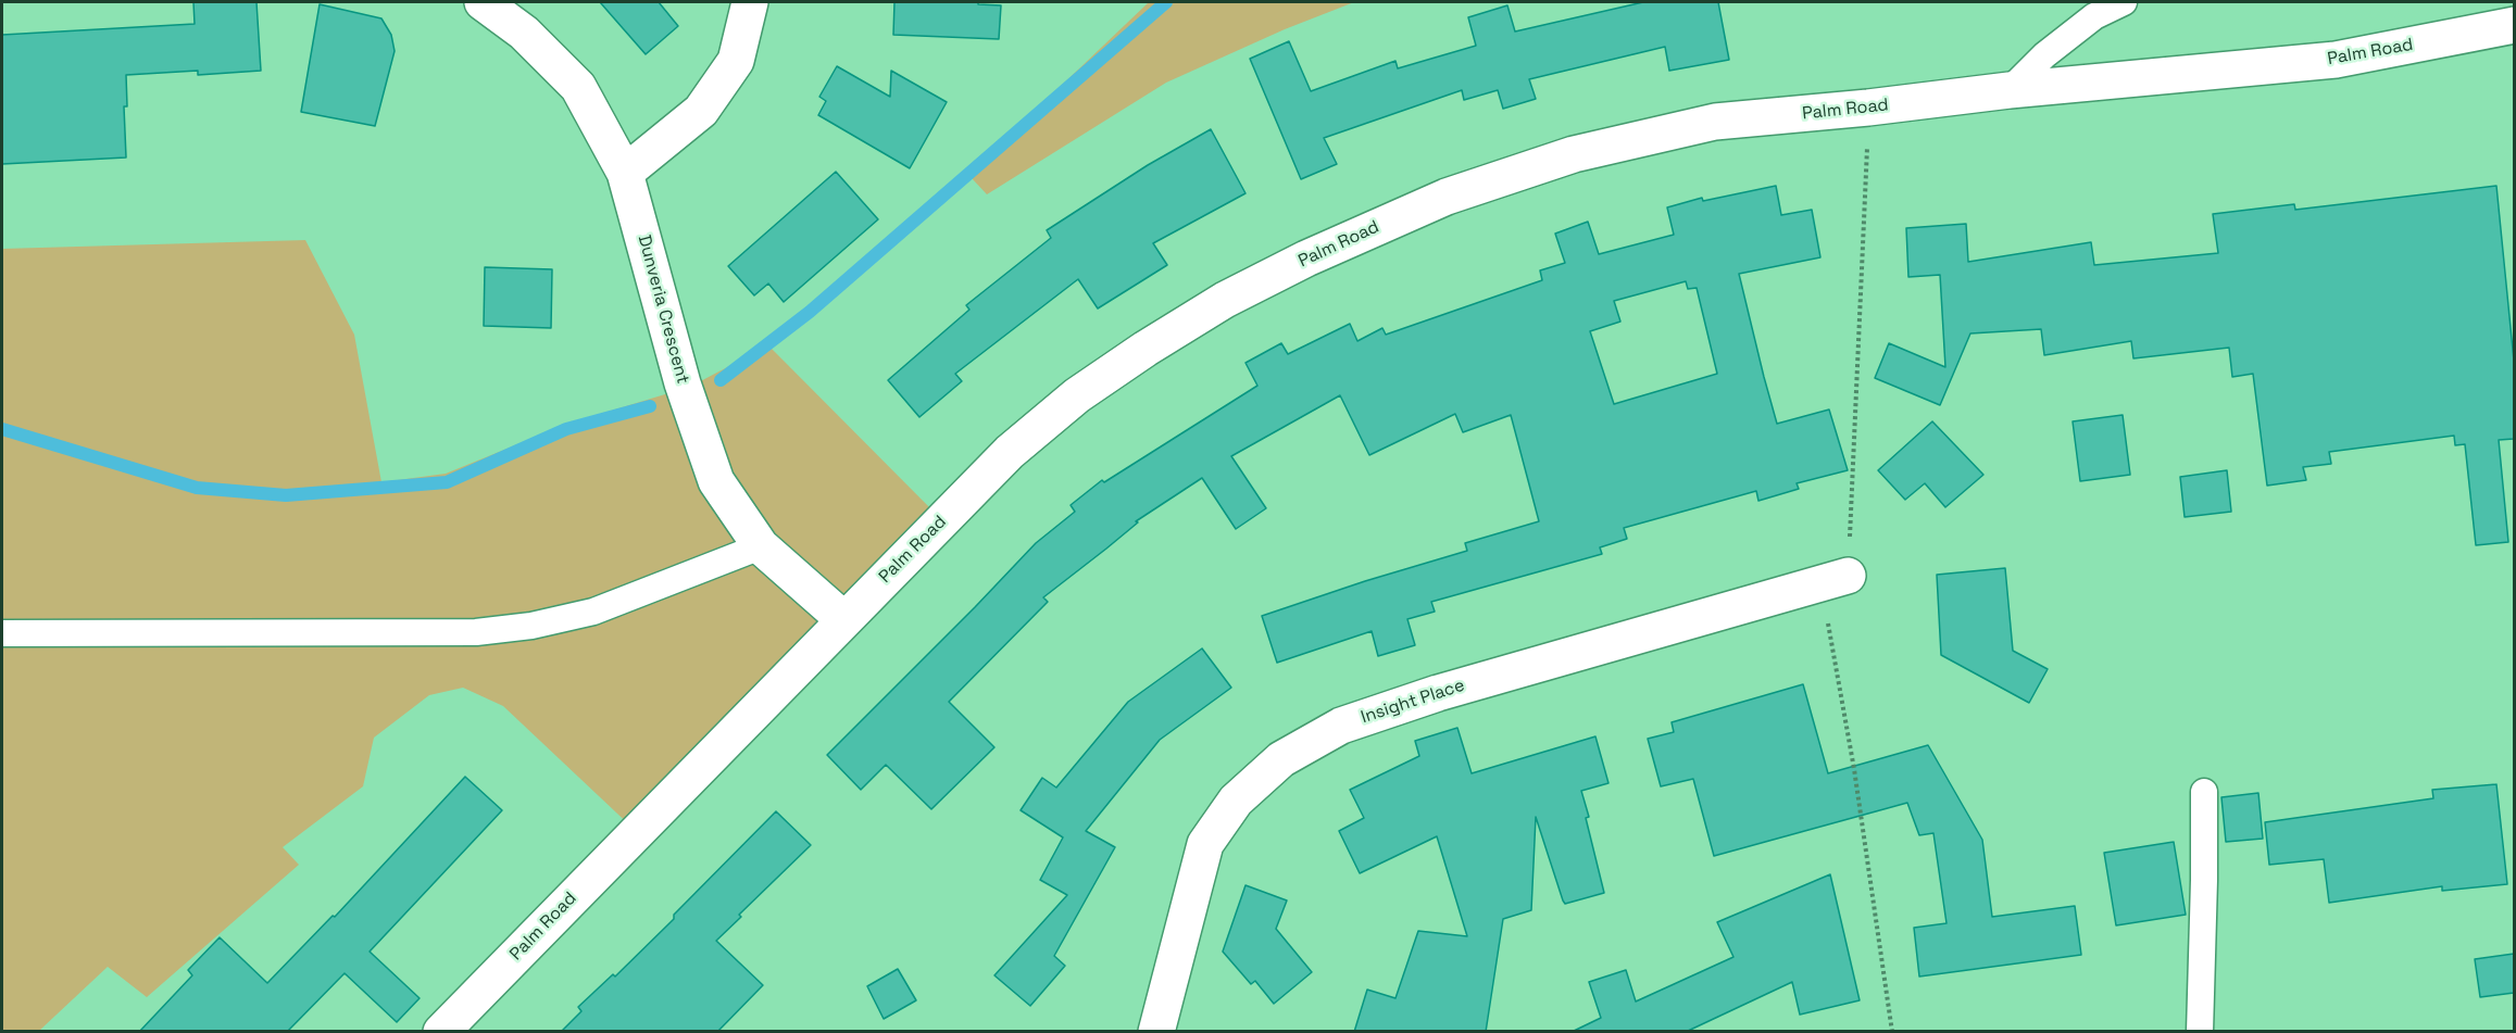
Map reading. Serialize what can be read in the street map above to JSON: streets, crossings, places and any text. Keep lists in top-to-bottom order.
{
  "streets": {
    "street": ["Palm Road", "Dunveria Crescent", "Insight Place"]
  },
  "crossings": [
    ["Palm Road", "Dunveria Crescent"]
  ]
}
